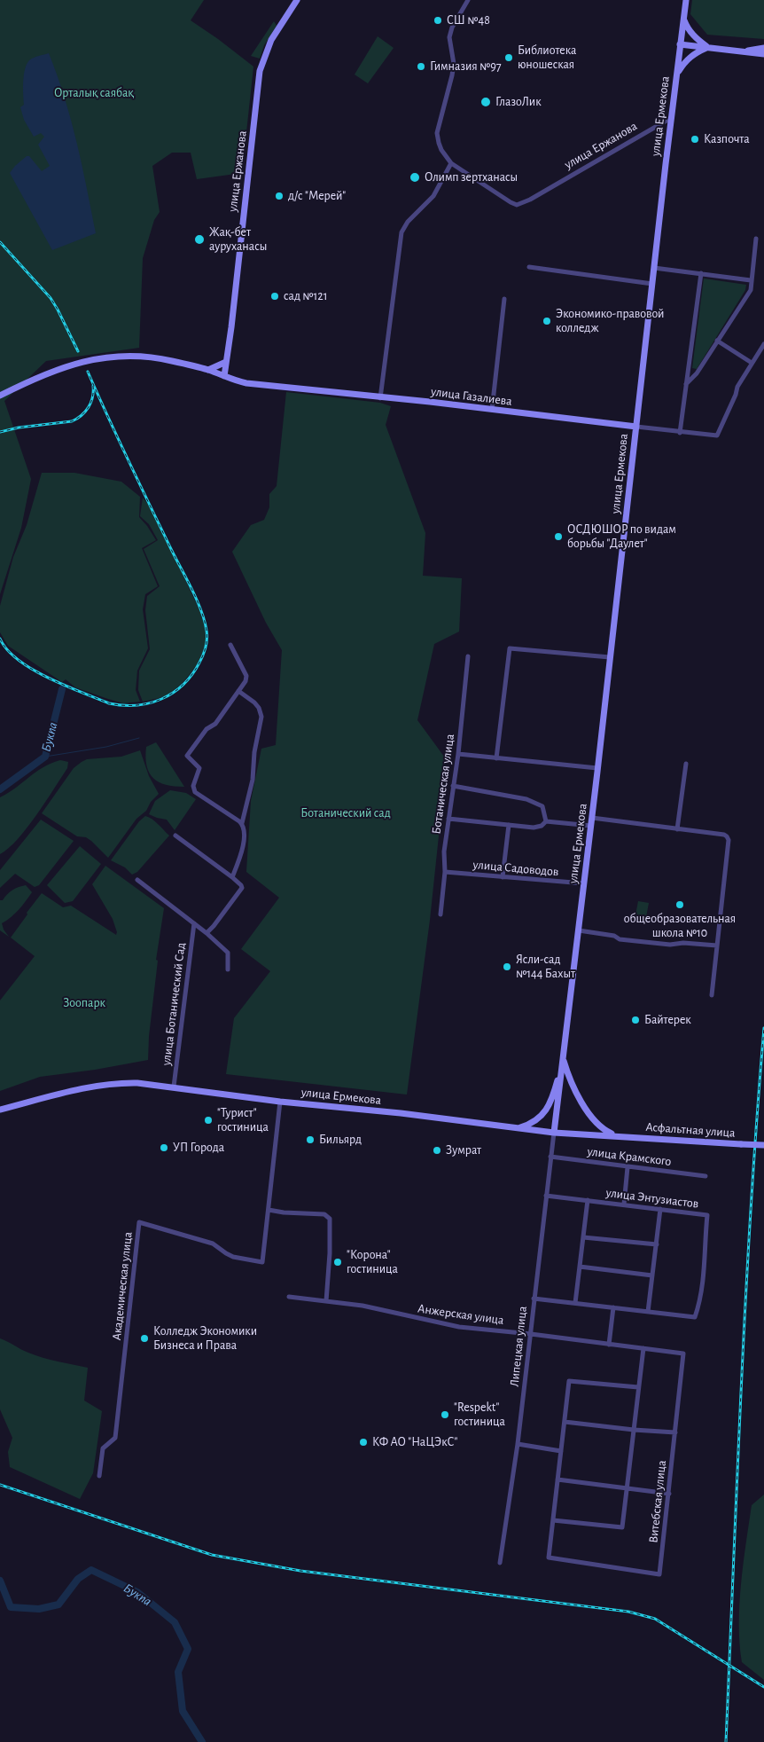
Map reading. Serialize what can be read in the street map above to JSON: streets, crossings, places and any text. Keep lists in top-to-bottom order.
{
  "streets": {
    "main road": [
      "улица Ермекова",
      "улица Ержанова",
      "улица Газалиева",
      "Асфальтная улица"
    ],
    "street": [
      "Ботаническая улица",
      "улица Садоводов",
      "улица Ботанический Сад",
      "улица Крамского",
      "улица Энтузиастов",
      "Академическая улица",
      "Анжерская улица",
      "Липецкая улица",
      "Витебская улица"
    ]
  },
  "crossings": [
    ["улица Ермекова", "улица Ержанова"],
    ["улица Ермекова", "улица Газалиева"],
    ["улица Ермекова", "улица Садоводов"],
    ["улица Ермекова", "улица Ботанический Сад"],
    ["улица Ермекова", "Асфальтная улица"],
    ["улица Ермекова", "Липецкая улица"],
    ["улица Ержанова", "улица Газалиева"],
    ["Ботаническая улица", "улица Садоводов"],
    ["Асфальтная улица", "Липецкая улица"],
    ["улица Крамского", "Липецкая улица"],
    ["улица Энтузиастов", "Липецкая улица"],
    ["Анжерская улица", "Липецкая улица"],
    ["Анжерская улица", "Витебская улица"]
  ],
  "water": ["Букпа"],
  "parks": ["Орталық саябақ", "Ботанический сад", "Зоопарк"],
  "places": [
    "СШ №48",
    "Библиотека юношеская",
    "Гимназия №97",
    "ГлазоЛик",
    "Казпочта",
    "Олимп зертханасы",
    "д/с \"Мерей\"",
    "Жақ-бет ауруханасы",
    "сад №121",
    "Экономико-правовой колледж",
    "ОСДЮШОР по видам борьбы \"Даулет\"",
    "общеобразовательная школа №10",
    "Ясли-сад №144 Бахыт",
    "Байтерек",
    "\"Турист\" гостиница",
    "Бильярд",
    "УП Города",
    "Зумрат",
    "\"Корона\" гостиница",
    "Колледж Экономики Бизнеса и Права",
    "\"Respekt\" гостиница",
    "КФ АО \"НаЦЭкС\""
  ]
}
